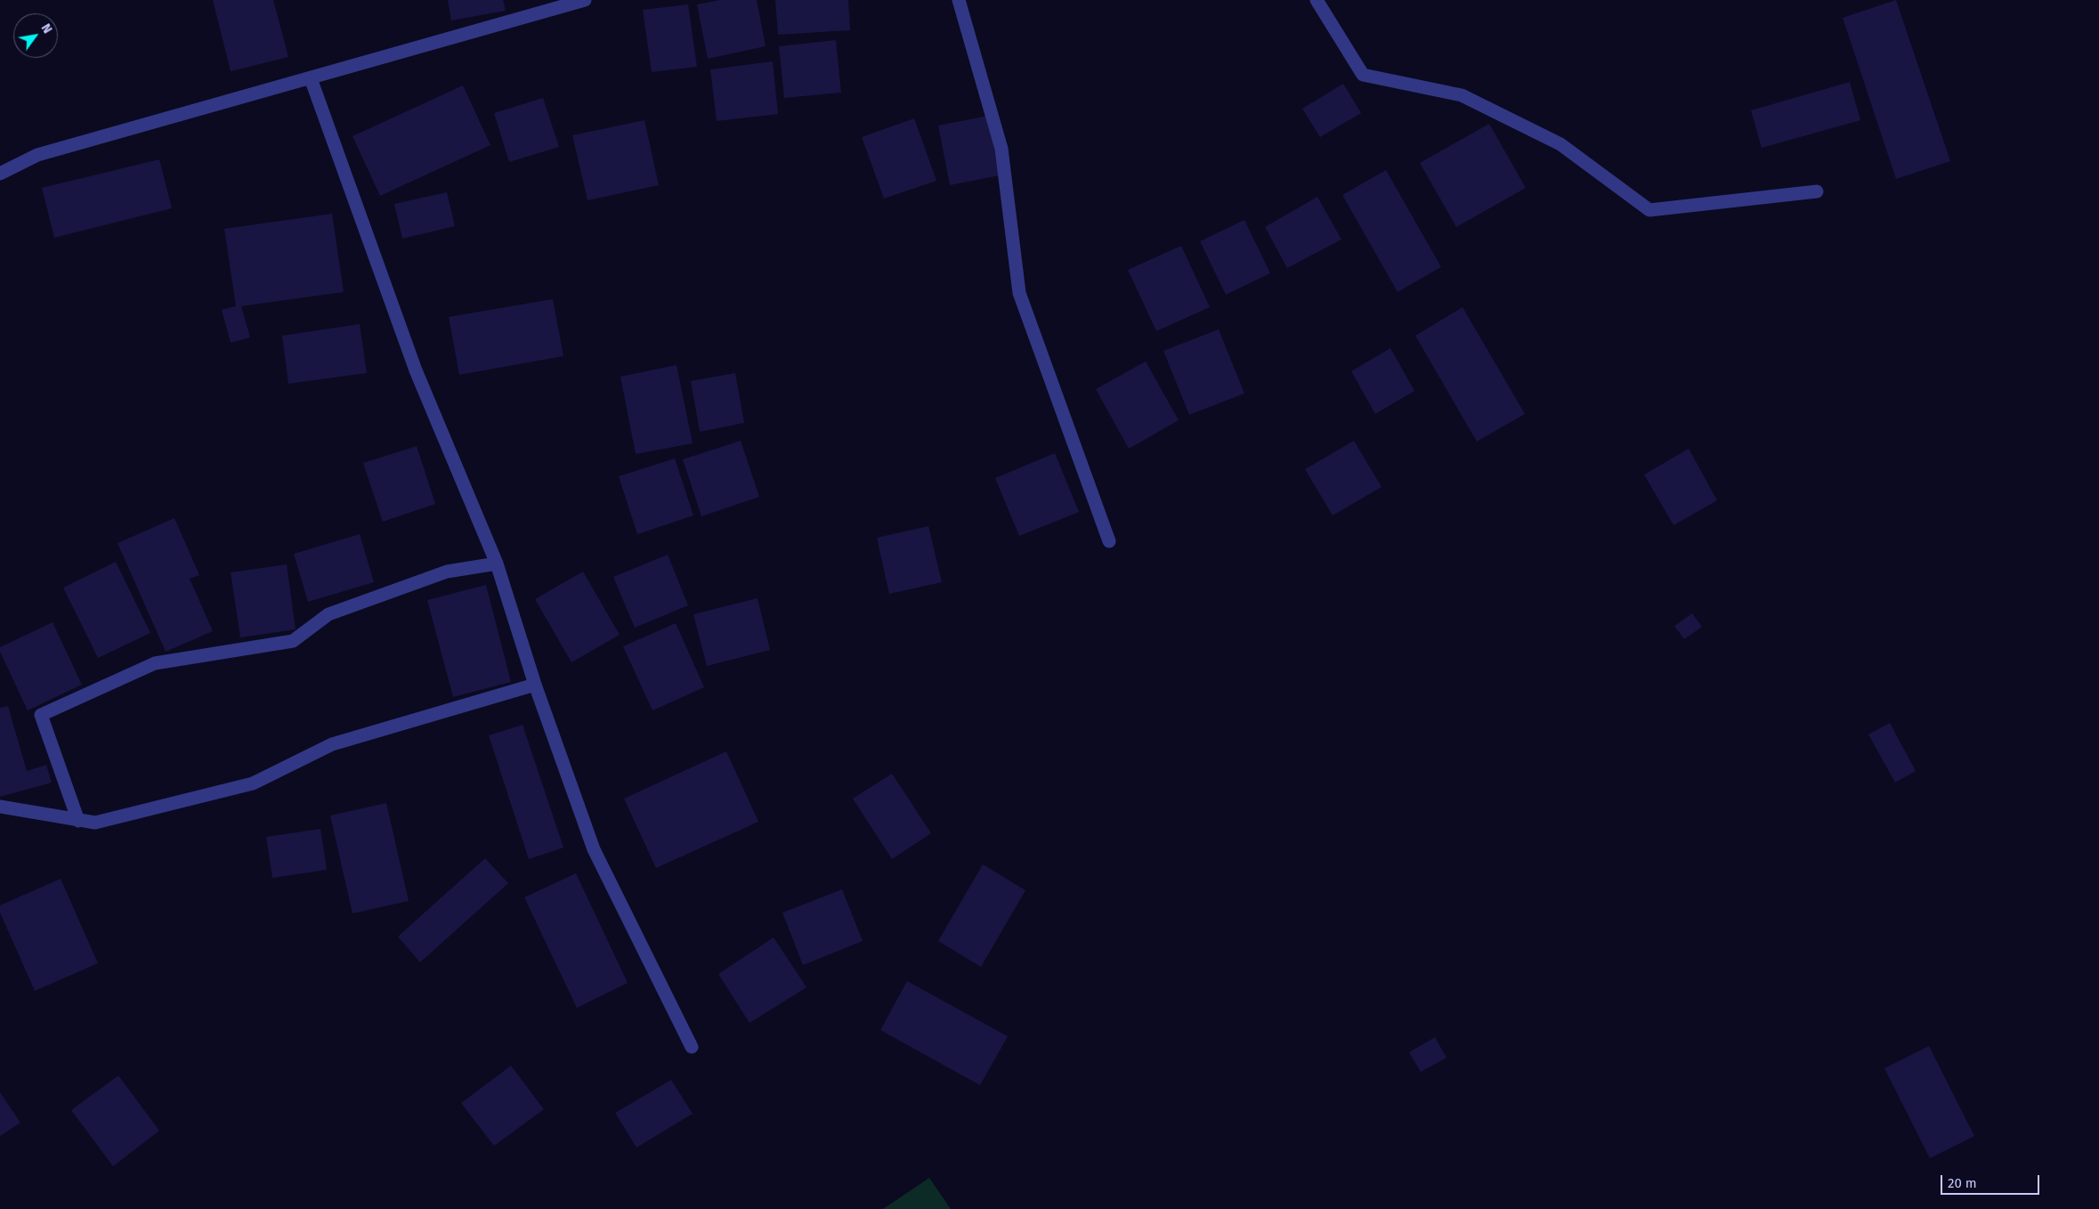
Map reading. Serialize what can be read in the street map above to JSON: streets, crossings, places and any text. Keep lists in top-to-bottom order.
{
  "scale_bar": "20 m",
  "north": "top right"
}
